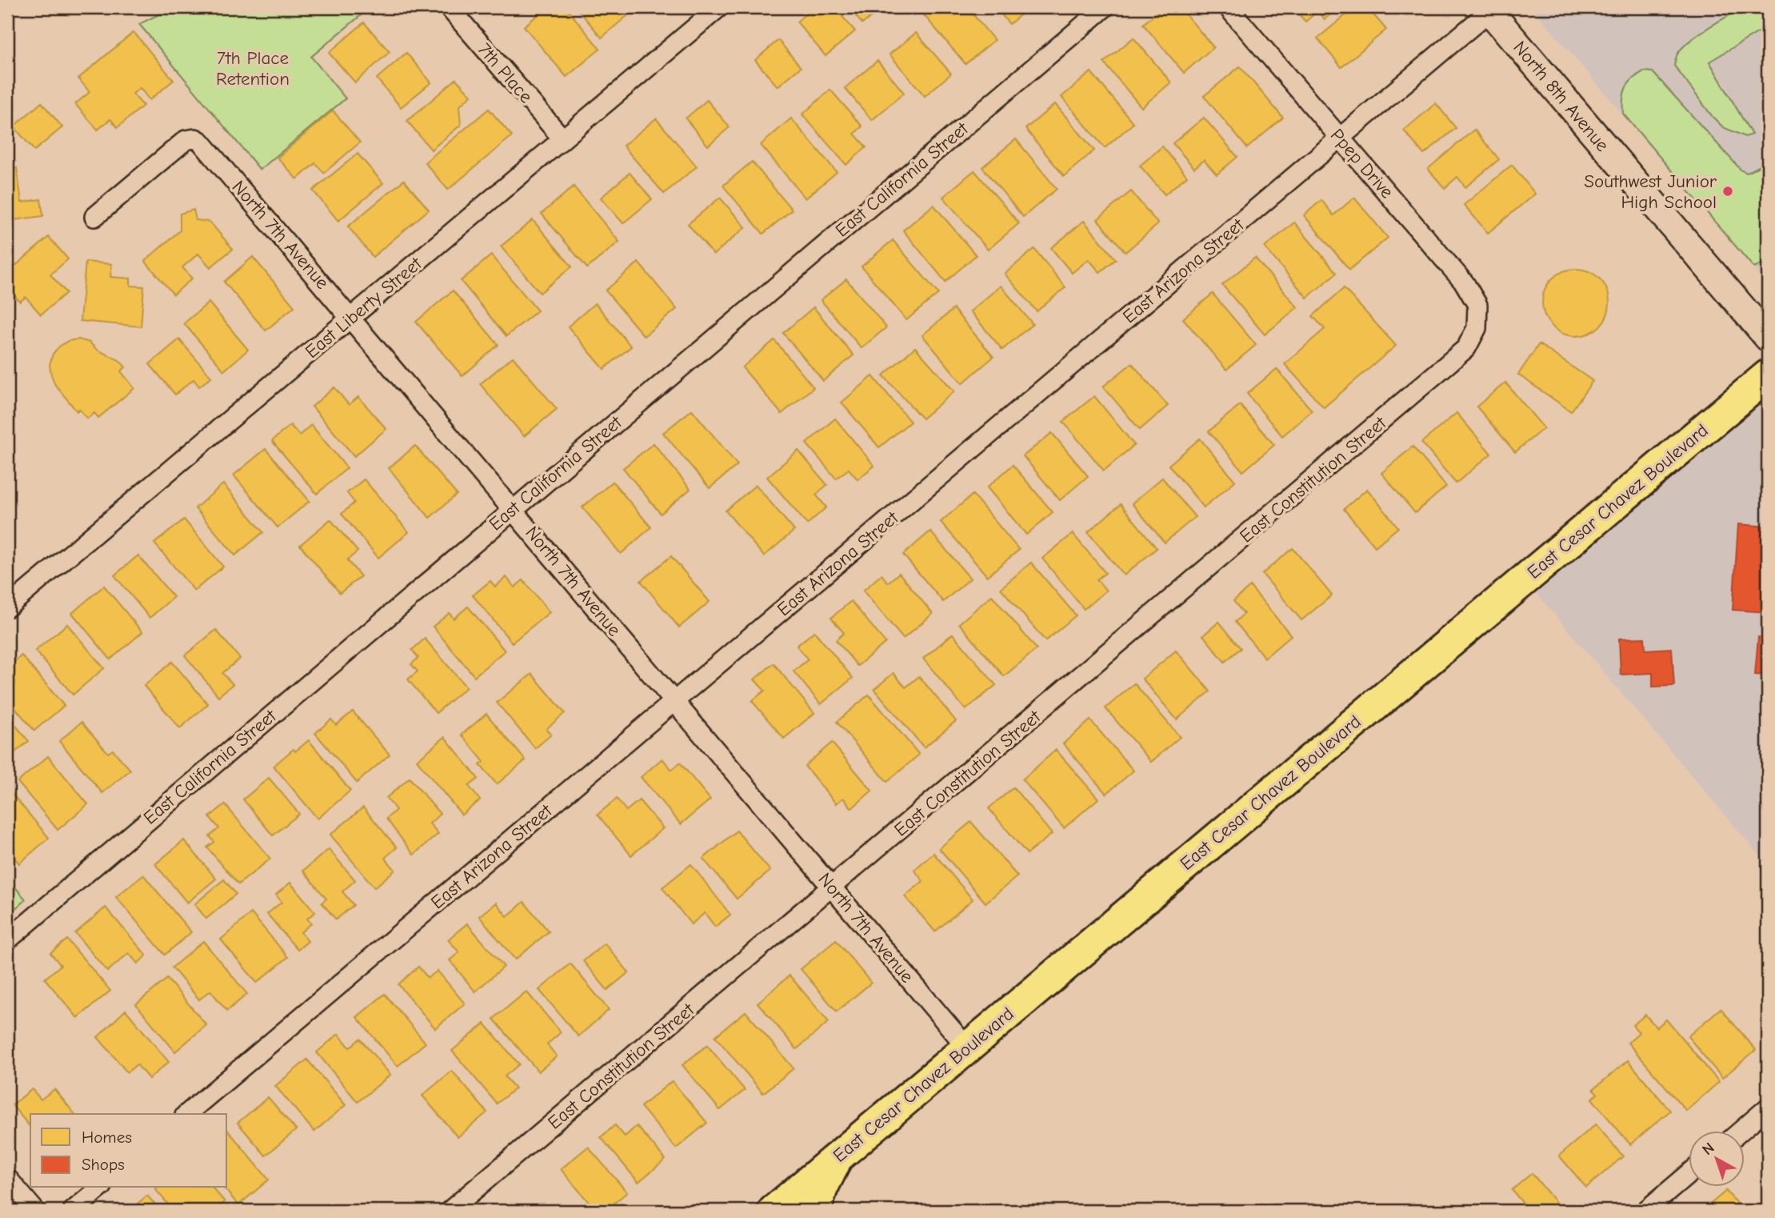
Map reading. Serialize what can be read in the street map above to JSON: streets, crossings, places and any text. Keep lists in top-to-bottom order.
{
  "streets": {
    "highway": ["East Cesar Chavez Boulevard"],
    "main road": ["North 8th Avenue"],
    "street": [
      "7th Place",
      "Ppep Drive",
      "East California Street",
      "North 7th Avenue",
      "East Arizona Street",
      "East Liberty Street",
      "East Constitution Street"
    ]
  },
  "crossings": [
    ["7th Place", "East Liberty Street"],
    ["North 8th Avenue", "East Arizona Street"],
    ["Ppep Drive", "East Arizona Street"],
    ["Ppep Drive", "East Constitution Street"],
    ["East California Street", "North 7th Avenue"],
    ["North 7th Avenue", "East Arizona Street"],
    ["North 7th Avenue", "East Liberty Street"],
    ["North 7th Avenue", "East Constitution Street"],
    ["North 7th Avenue", "East Cesar Chavez Boulevard"]
  ],
  "parks": ["7th Place Retention"],
  "places": ["Southwest Junior High School"],
  "legend": ["Homes", "Shops"],
  "north": "top left"
}
